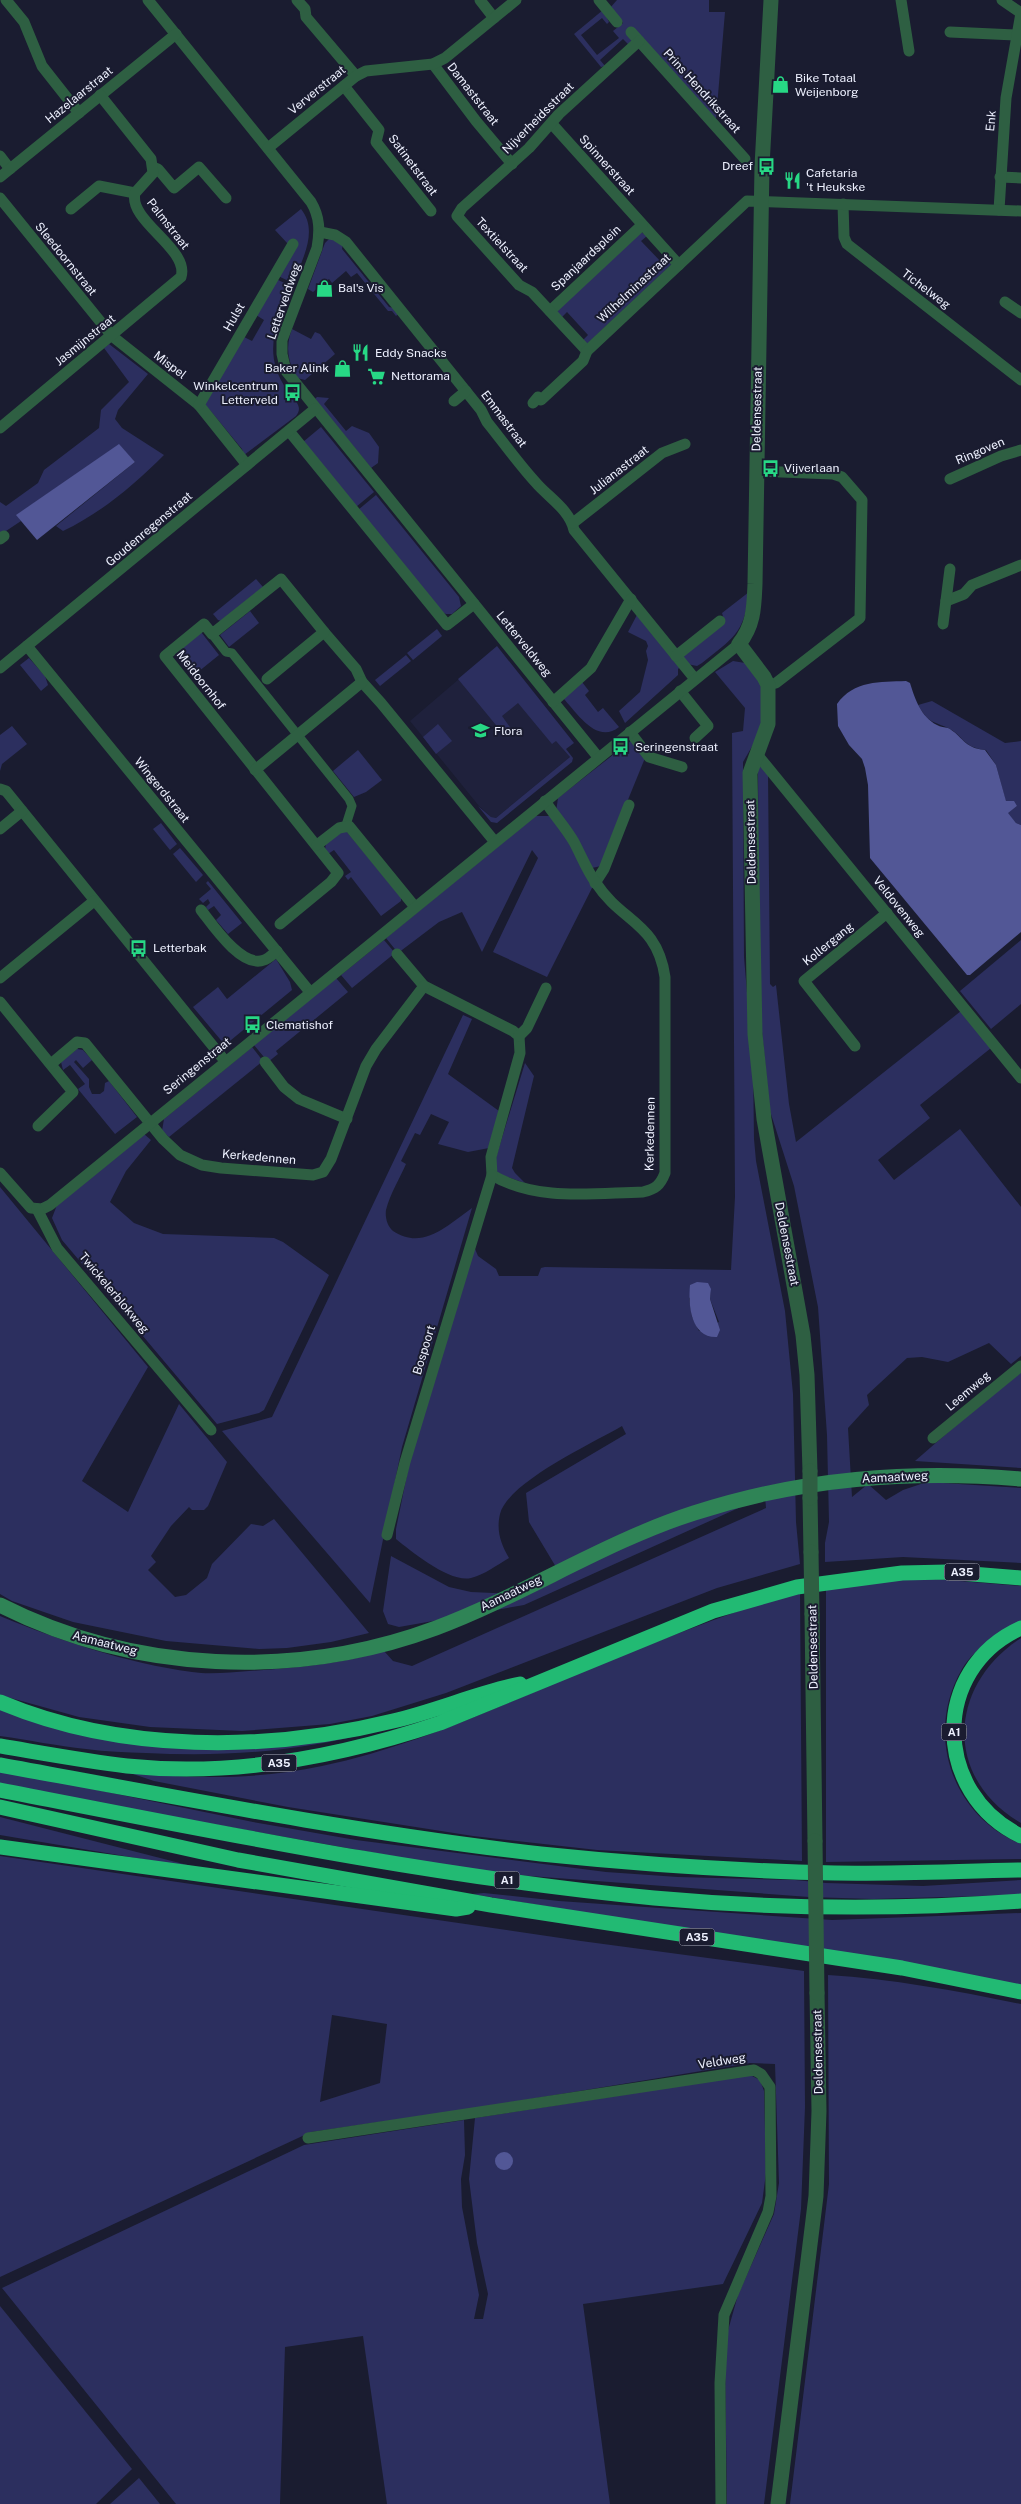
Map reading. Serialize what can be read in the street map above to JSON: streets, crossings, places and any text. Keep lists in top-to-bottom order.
{
  "streets": {
    "highway": ["A35", "A1"],
    "main road": ["Aamaatweg"],
    "street": [
      "Ververstraat",
      "Prins Hendrikstraat",
      "Damaststraat",
      "Hazelaarstraat",
      "Nijverheidsstraat",
      "Enk",
      "Satinetstraat",
      "Spinnerstraat",
      "Palmstraat",
      "Textielstraat",
      "Spanjaardsplein",
      "Sleedoornstraat",
      "Wilhelminastraat",
      "Tichelweg",
      "Letterveldweg",
      "Hulst",
      "Jasmijnstraat",
      "Mispel",
      "Deldensestraat",
      "Emmastraat",
      "Ringoven",
      "Julianastraat",
      "Goudenregenstraat",
      "Meidoornhof",
      "Wingerdstraat",
      "Veldovenweg",
      "Kollergang",
      "Seringenstraat",
      "Kerkedennen",
      "Twickelerblokweg",
      "Bospoort",
      "Leemweg",
      "Veldweg"
    ]
  },
  "crossings": [
    ["Ververstraat", "Damaststraat"],
    ["Ververstraat", "Satinetstraat"],
    ["Ververstraat", "Letterveldweg"],
    ["Prins Hendrikstraat", "Nijverheidsstraat"],
    ["Damaststraat", "Nijverheidsstraat"],
    ["Hazelaarstraat", "Letterveldweg"],
    ["Nijverheidsstraat", "Spinnerstraat"],
    ["Nijverheidsstraat", "Textielstraat"],
    ["Spinnerstraat", "Spanjaardsplein"],
    ["Palmstraat", "Jasmijnstraat"],
    ["Textielstraat", "Spanjaardsplein"],
    ["Spanjaardsplein", "Wilhelminastraat"],
    ["Sleedoornstraat", "Jasmijnstraat"],
    ["Sleedoornstraat", "Mispel"],
    ["Wilhelminastraat", "Deldensestraat"],
    ["Letterveldweg", "Emmastraat"],
    ["Letterveldweg", "Goudenregenstraat"],
    ["Letterveldweg", "Seringenstraat"],
    ["Hulst", "Mispel"],
    ["Jasmijnstraat", "Mispel"],
    ["Mispel", "Goudenregenstraat"],
    ["Deldensestraat", "Veldovenweg"],
    ["Deldensestraat", "Seringenstraat"],
    ["Emmastraat", "Julianastraat"],
    ["Emmastraat", "Seringenstraat"],
    ["Goudenregenstraat", "Wingerdstraat"],
    ["Wingerdstraat", "Seringenstraat"],
    ["Veldovenweg", "Kollergang"],
    ["Seringenstraat", "Kerkedennen"],
    ["Seringenstraat", "Twickelerblokweg"],
    ["Kerkedennen", "Bospoort"]
  ],
  "places": {
    "shop": ["Bike Totaal Weijenborg", "Bal's Vis", "Baker Alink"],
    "bus stop": [
      "Dreef",
      "Winkelcentrum Letterveld",
      "Vijverlaan",
      "Seringenstraat",
      "Letterbak",
      "Clematishof"
    ],
    "restaurant": ["Cafetaria 't Heukske", "Eddy Snacks"],
    "supermarket": ["Nettorama"],
    "school or university": ["Flora"]
  }
}
